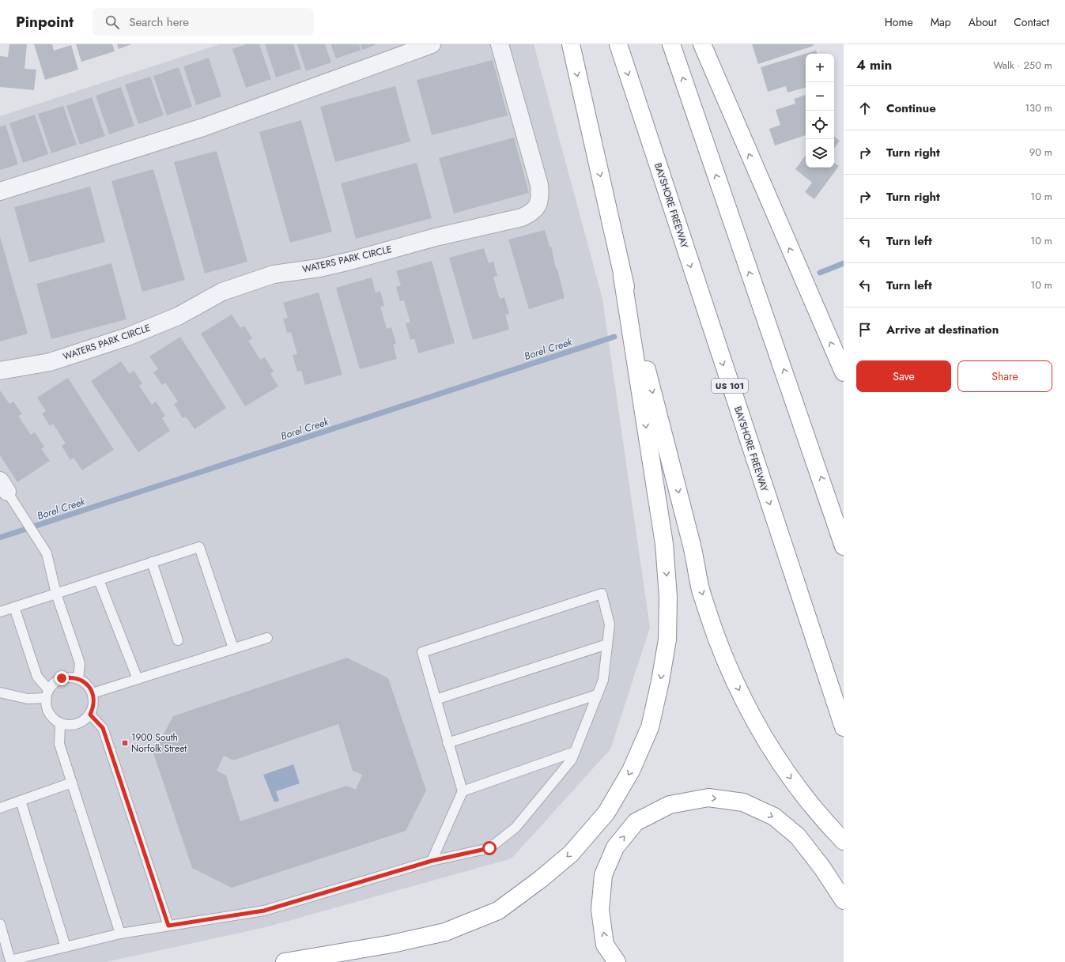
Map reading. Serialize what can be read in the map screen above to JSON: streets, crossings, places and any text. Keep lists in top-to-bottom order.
{
  "streets": {
    "highway": ["BAYSHORE FREEWAY", "US 101"],
    "street": ["WATERS PARK CIRCLE"]
  },
  "water": ["Borel Creek"],
  "places": {
    "transit": ["1900 South Norfolk Street"]
  },
  "page": {
    "header": "Pinpoint",
    "search": "Search here",
    "nav": [
      "Home",
      "Map",
      "About",
      "Contact"
    ],
    "heading": ["4 min", "Walk · 250 m"],
    "map_buttons": ["+", "−"],
    "list": [
      ["Continue", "130 m"],
      ["Turn right", "90 m"],
      ["Turn right", "10 m"],
      ["Turn left", "10 m"],
      ["Turn left", "10 m"],
      "Arrive at destination"
    ],
    "buttons": ["Save", "Share"]
  }
}
